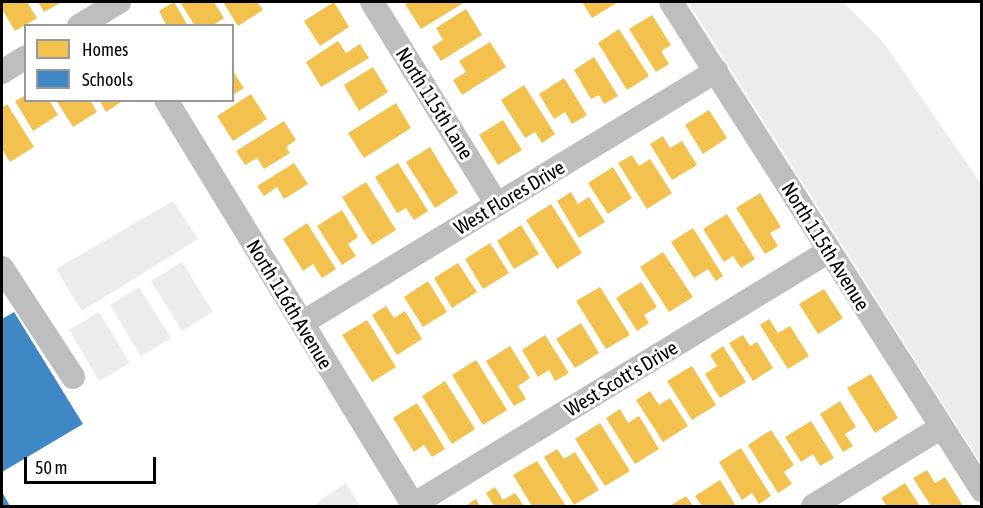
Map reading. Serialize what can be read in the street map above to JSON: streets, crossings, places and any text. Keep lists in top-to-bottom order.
{
  "streets": {
    "street": [
      "North 115th Lane",
      "West Flores Drive",
      "North 115th Avenue",
      "North 116th Avenue",
      "West Scott's Drive"
    ]
  },
  "crossings": [
    ["North 115th Lane", "West Flores Drive"],
    ["West Flores Drive", "North 115th Avenue"],
    ["West Flores Drive", "North 116th Avenue"],
    ["North 115th Avenue", "West Scott's Drive"],
    ["North 116th Avenue", "West Scott's Drive"]
  ],
  "legend": ["Homes", "Schools"],
  "scale_bar": "50 m"
}
